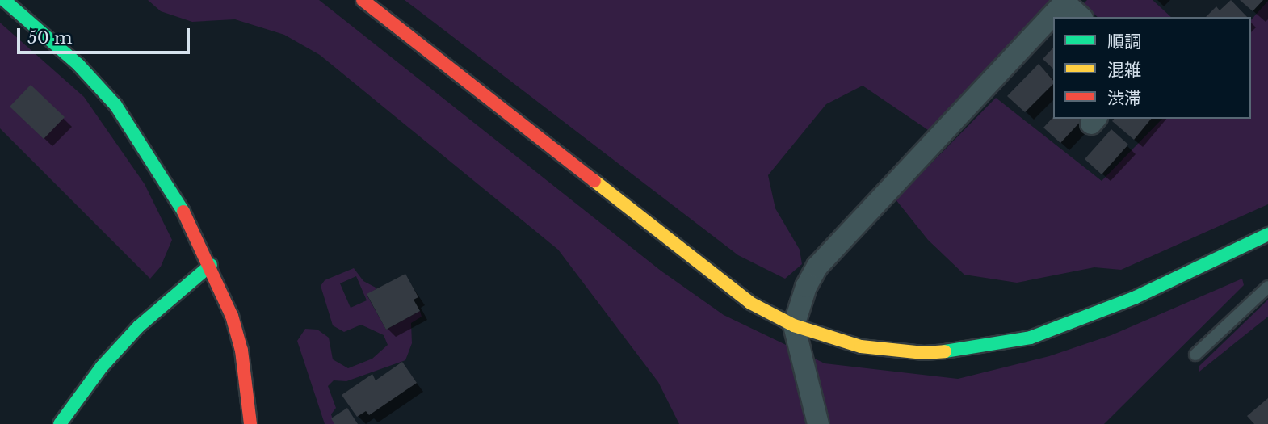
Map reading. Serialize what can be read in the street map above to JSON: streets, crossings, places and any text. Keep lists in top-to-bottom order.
{
  "legend": ["順調", "混雑", "渋滞"],
  "scale_bar": "50 m"
}
